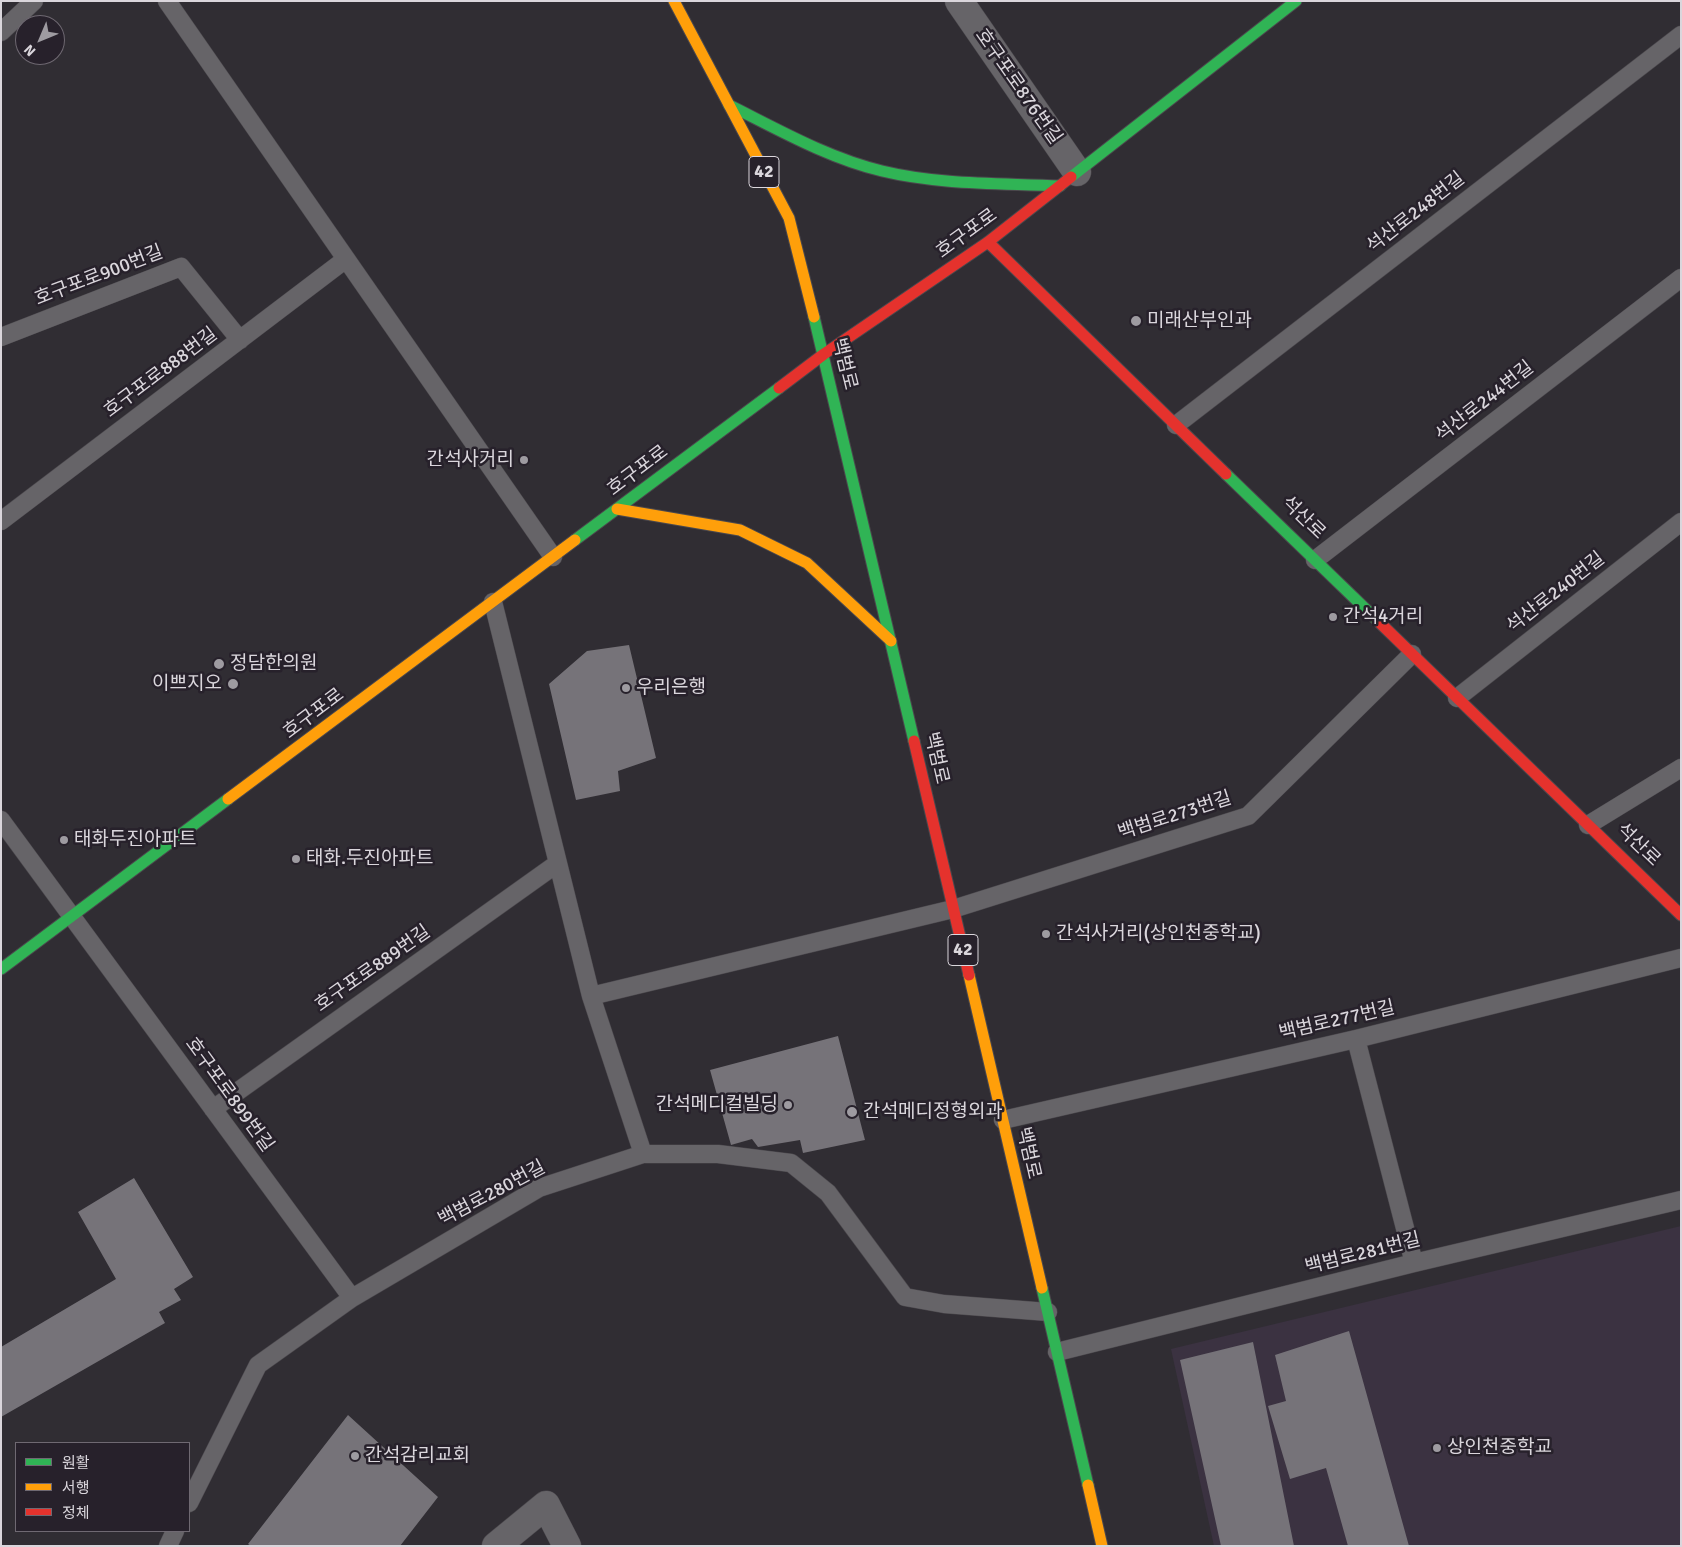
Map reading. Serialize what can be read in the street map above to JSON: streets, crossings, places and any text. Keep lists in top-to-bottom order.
{
  "streets": {
    "main road": [
      "42",
      "호구포로",
      "백범로",
      "석산로"
    ],
    "street": ["호구포로876번길"],
    "lane": [
      "석산로248번길",
      "호구포로900번길",
      "호구포로888번길",
      "석산로244번길",
      "석산로240번길",
      "백범로273번길",
      "호구포로889번길",
      "백범로277번길",
      "호구포로899번길",
      "백범로280번길",
      "백범로281번길"
    ]
  },
  "crossings": [
    ["호구포로876번길", "호구포로"],
    ["석산로248번길", "석산로"],
    ["호구포로", "백범로"],
    ["호구포로", "석산로"],
    ["호구포로", "호구포로899번길"],
    ["호구포로900번길", "호구포로888번길"],
    ["백범로", "백범로273번길"],
    ["백범로", "백범로277번길"],
    ["백범로", "백범로280번길"],
    ["백범로", "백범로281번길"],
    ["석산로244번길", "석산로"],
    ["석산로", "석산로240번길"],
    ["석산로", "백범로273번길"],
    ["호구포로889번길", "호구포로899번길"],
    ["호구포로899번길", "백범로280번길"]
  ],
  "places": [
    "미래산부인과",
    "간석사거리",
    "간석4거리",
    "정담한의원",
    "이쁘지오",
    "우리은행",
    "태화두진아파트",
    "태화.두진아파트",
    "간석사거리(상인천중학교)",
    "간석메디컬빌딩",
    "간석메디정형외과",
    "상인천중학교",
    "간석감리교회"
  ],
  "legend": ["원활", "서행", "정체"],
  "north": "bottom left"
}
